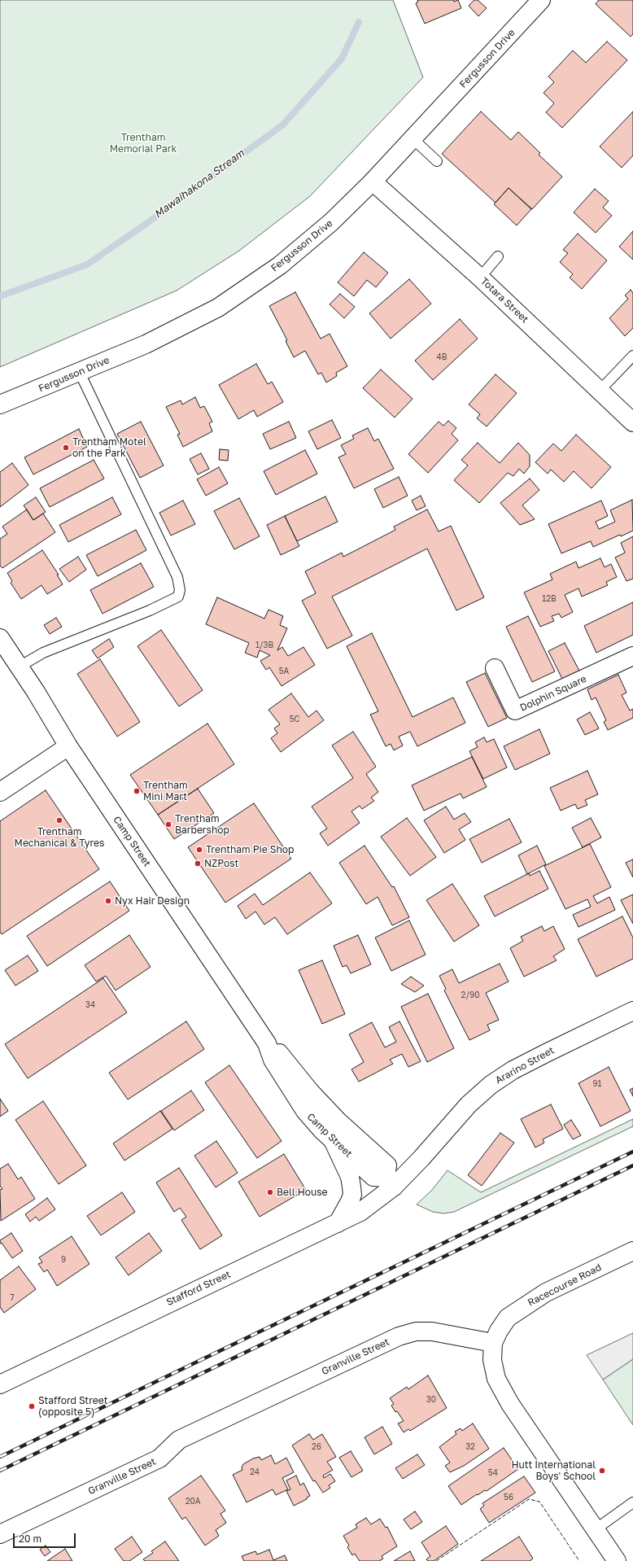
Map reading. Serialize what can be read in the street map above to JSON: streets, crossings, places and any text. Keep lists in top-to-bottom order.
{
  "streets": {
    "street": [
      "Fergusson Drive",
      "Totara Street",
      "Dolphin Square",
      "Camp Street",
      "Ararino Street",
      "Racecourse Road",
      "Stafford Street",
      "Granville Street"
    ]
  },
  "crossings": [
    ["Fergusson Drive", "Totara Street"],
    ["Camp Street", "Ararino Street"],
    ["Camp Street", "Stafford Street"],
    ["Ararino Street", "Stafford Street"],
    ["Racecourse Road", "Granville Street"]
  ],
  "water": ["Mawaihakona Stream"],
  "parks": ["Trentham Memorial Park"],
  "places": [
    "Trentham Motel on the Park",
    "Trentham Mini Mart",
    "Trentham Mechanical & Tyres",
    "Trentham Barbershop",
    "Trentham Pie Shop",
    "NZPost",
    "Nyx Hair Design",
    "Bell House",
    "Stafford Street (opposite 5)",
    "Hutt International Boys' School"
  ],
  "house_numbers": [
    "4B",
    "12B",
    "1/3B",
    "5A",
    "5C",
    "2/90",
    "34",
    "91",
    "9",
    "7",
    "30",
    "26",
    "32",
    "24",
    "54",
    "56",
    "20A"
  ],
  "scale_bar": "20 m"
}
